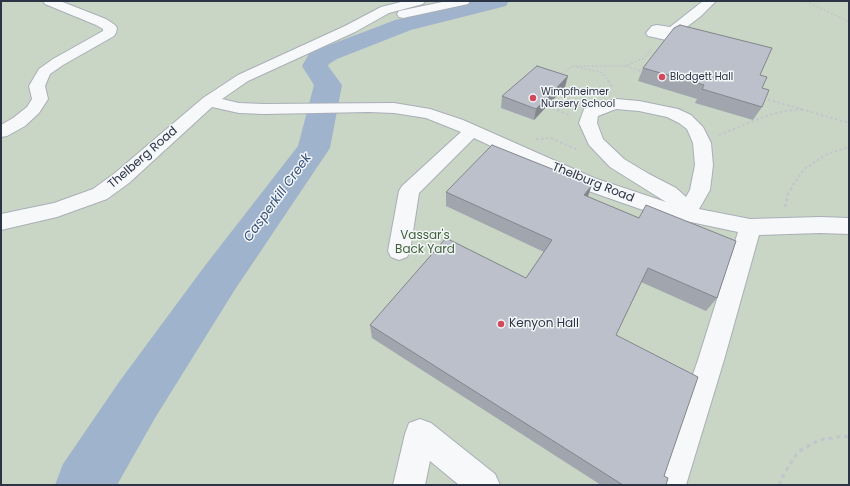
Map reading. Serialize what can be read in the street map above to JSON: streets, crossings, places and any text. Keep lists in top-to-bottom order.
{
  "streets": {
    "lane": ["Thelberg Road", "Thelburg Road"]
  },
  "crossings": [
    ["Thelberg Road", "Thelburg Road"]
  ],
  "water": ["Casperkill Creek"],
  "parks": ["Vassar's Back Yard"],
  "places": ["Blodgett Hall", "Wimpfheimer Nursery School", "Kenyon Hall"]
}
